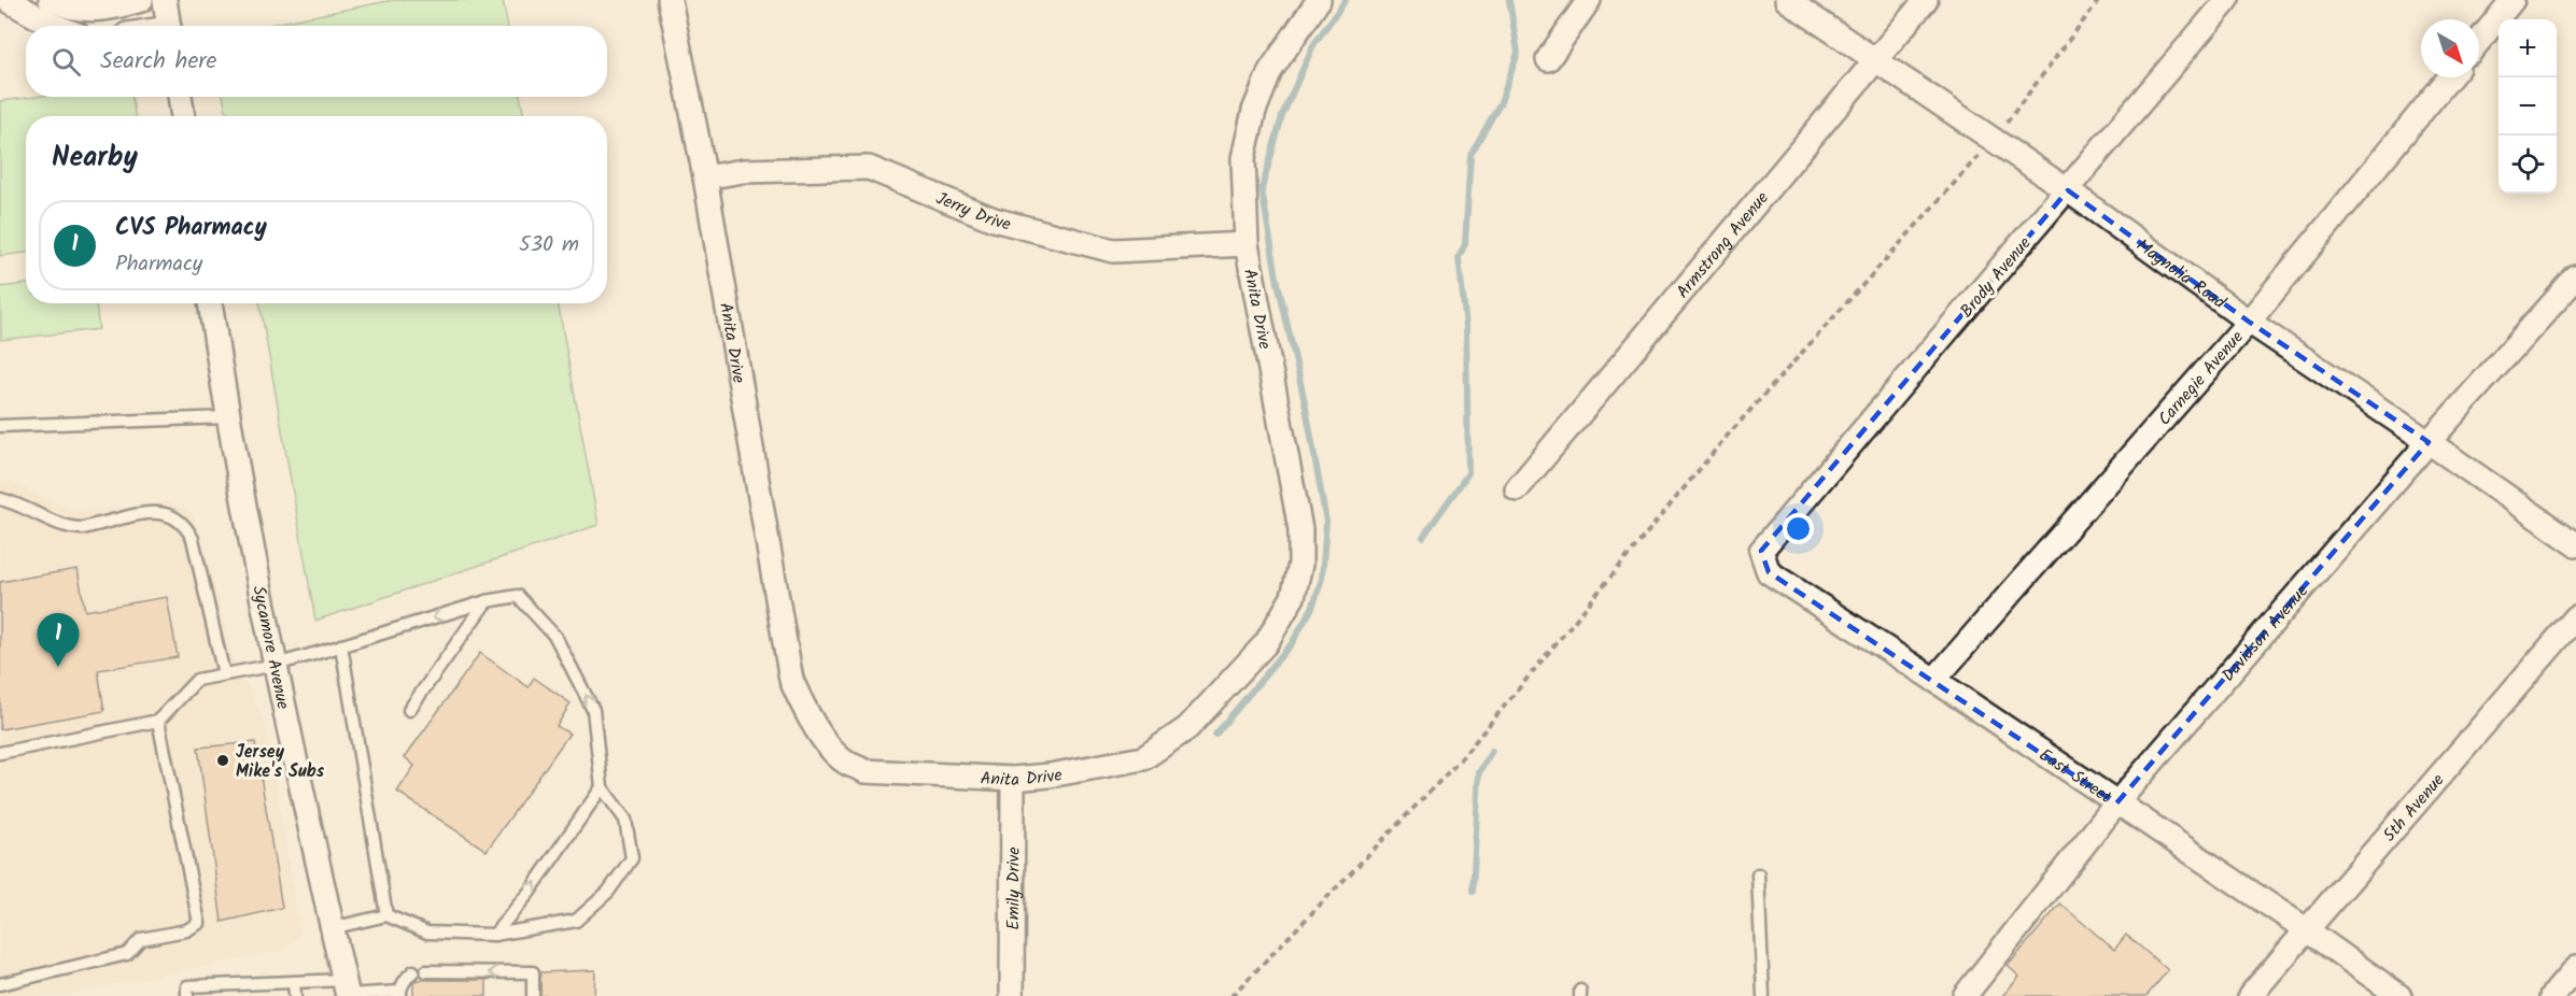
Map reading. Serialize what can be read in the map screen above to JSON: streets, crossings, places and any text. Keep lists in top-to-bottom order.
{
  "streets": {
    "street": [
      "Jerry Drive",
      "Armstrong Avenue",
      "Magnolia Road",
      "Brody Avenue",
      "Anita Drive",
      "Carnegie Avenue",
      "Davidson Avenue",
      "Sycamore Avenue",
      "East Street",
      "5th Avenue",
      "Emily Drive"
    ]
  },
  "crossings": [
    ["Jerry Drive", "Anita Drive"],
    ["Armstrong Avenue", "Magnolia Road"],
    ["Magnolia Road", "Brody Avenue"],
    ["Magnolia Road", "Carnegie Avenue"],
    ["Magnolia Road", "Davidson Avenue"],
    ["Brody Avenue", "East Street"],
    ["Anita Drive", "Emily Drive"],
    ["Carnegie Avenue", "East Street"],
    ["Davidson Avenue", "East Street"],
    ["East Street", "5th Avenue"]
  ],
  "places": ["Jersey Mike's Subs"],
  "north": "bottom right",
  "page": {
    "map_buttons": ["+", "−"],
    "search": "Search here",
    "heading": "Nearby",
    "list": [
      {
        "mark": "1",
        "name": "CVS Pharmacy",
        "note": "Pharmacy",
        "value": "530 m"
      }
    ],
    "pins": "1"
  }
}
